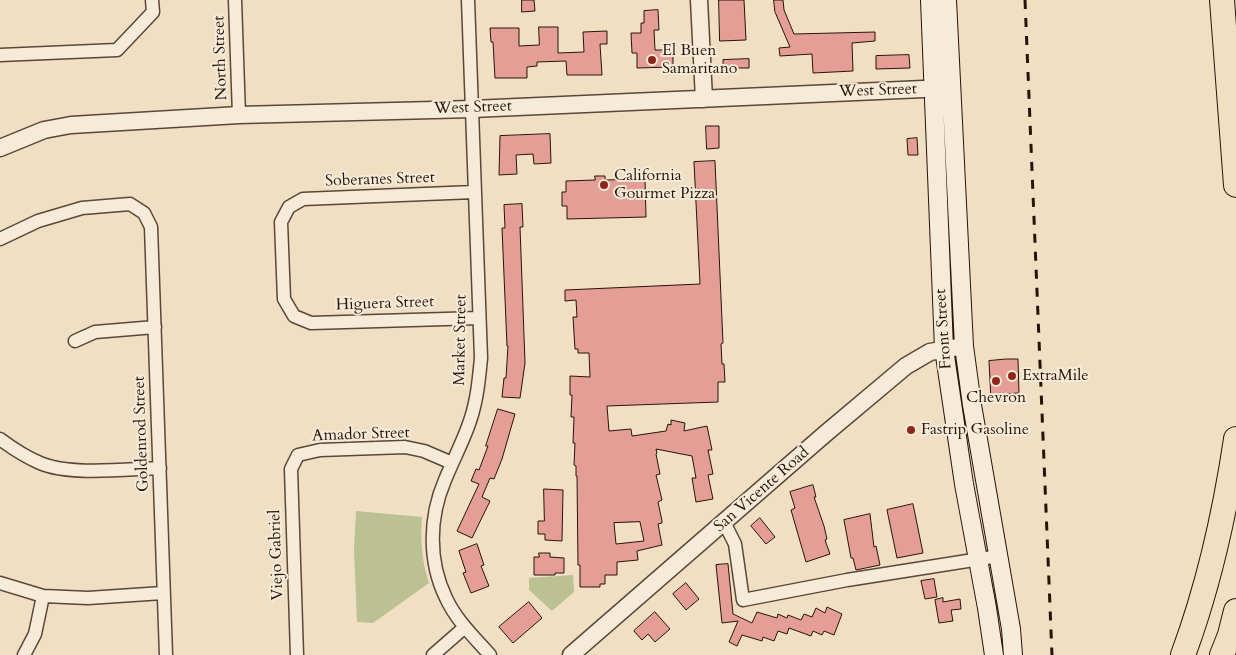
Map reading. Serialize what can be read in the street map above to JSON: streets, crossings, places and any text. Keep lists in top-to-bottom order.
{
  "streets": {
    "main road": ["Front Street"],
    "street": [
      "North Street",
      "West Street",
      "Soberanes Street",
      "Higuera Street",
      "Market Street",
      "Goldenrod Street",
      "Amador Street",
      "San Vicente Road",
      "Viejo Gabriel"
    ]
  },
  "crossings": [
    ["North Street", "West Street"],
    ["West Street", "Front Street"],
    ["West Street", "Market Street"],
    ["Soberanes Street", "Higuera Street"],
    ["Soberanes Street", "Market Street"],
    ["Higuera Street", "Market Street"],
    ["Front Street", "San Vicente Road"],
    ["Market Street", "Amador Street"],
    ["Amador Street", "Viejo Gabriel"]
  ],
  "places": [
    "El Buen Samaritano",
    "California Gourmet Pizza",
    "ExtraMile",
    "Chevron",
    "Fastrip Gasoline"
  ]
}
